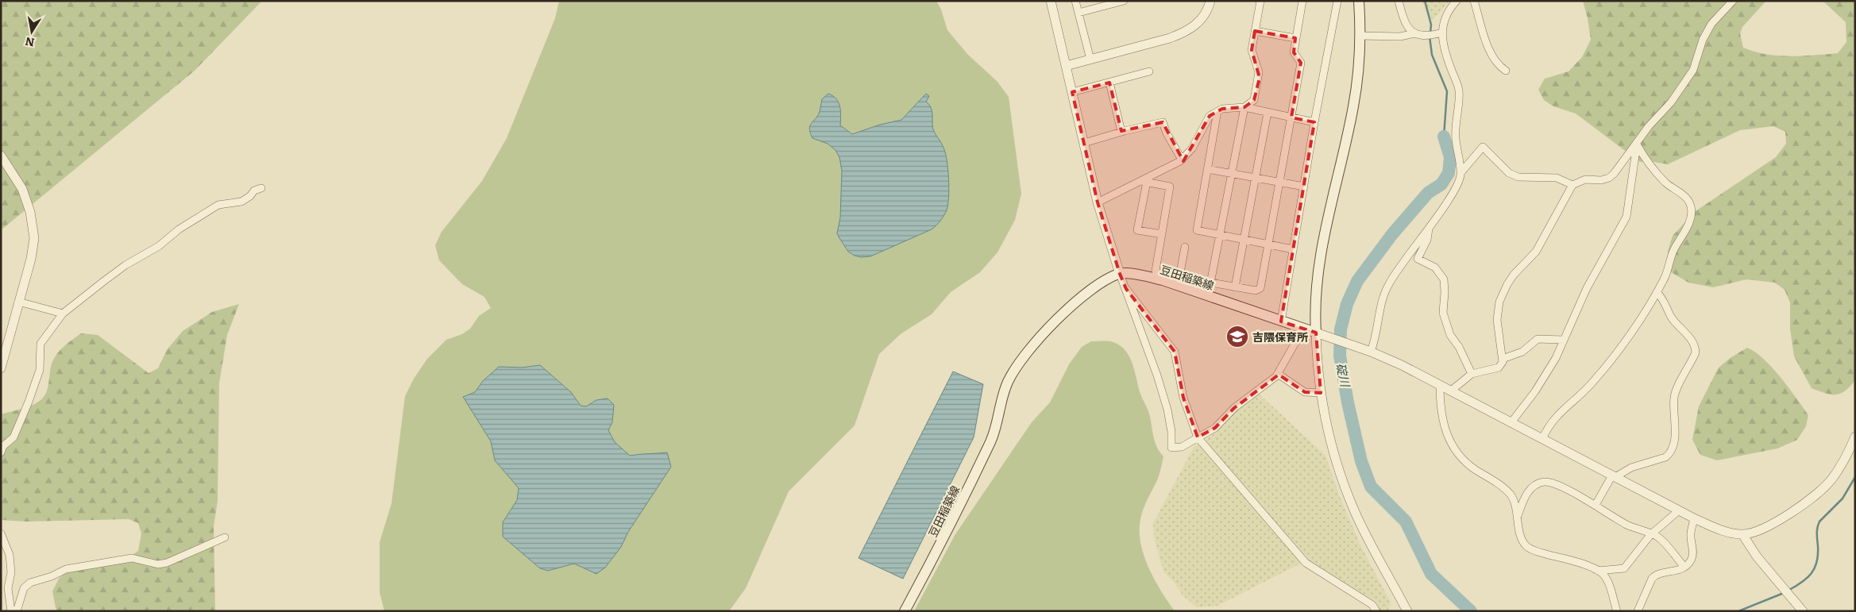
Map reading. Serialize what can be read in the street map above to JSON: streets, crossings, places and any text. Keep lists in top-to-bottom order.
{
  "streets": {
    "main road": ["豆田稲築線"]
  },
  "water": ["碇川"],
  "places": {
    "school or university": ["吉隈保育所"]
  },
  "north": "bottom"
}
